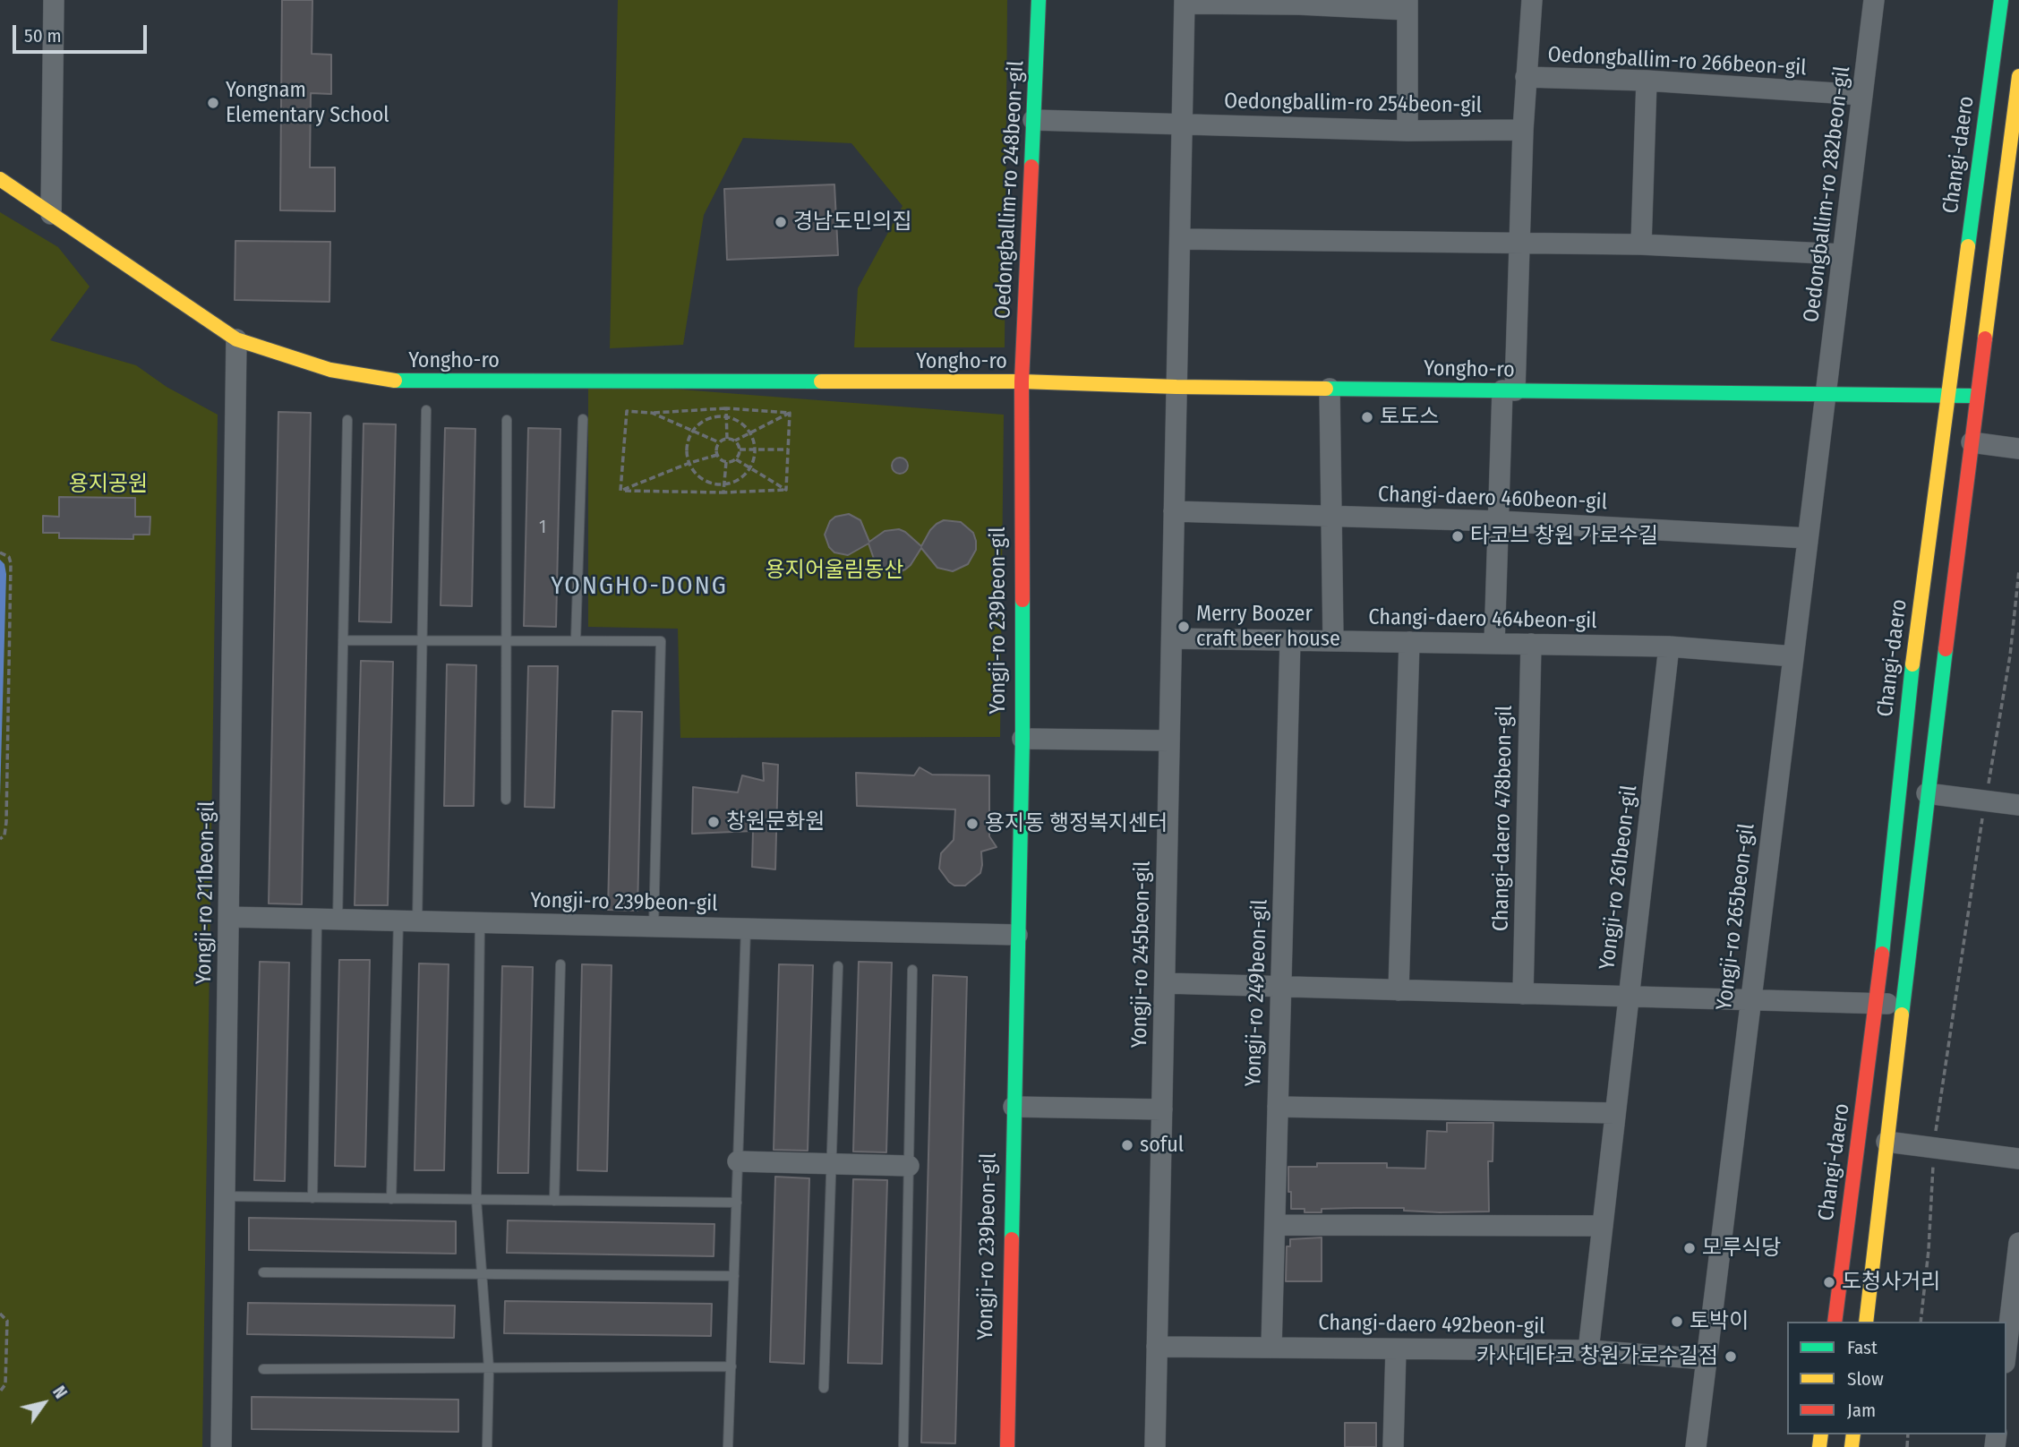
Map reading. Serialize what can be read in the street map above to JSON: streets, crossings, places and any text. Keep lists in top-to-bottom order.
{
  "streets": {
    "street": [
      "Oedongballim-ro 266beon-gil",
      "Oedongballim-ro 254beon-gil",
      "Changi-daero",
      "Oedongballim-ro 248beon-gil",
      "Oedongballim-ro 282beon-gil",
      "Yongho-ro",
      "Changi-daero 460beon-gil",
      "Changi-daero 464beon-gil",
      "Yongji-ro 239beon-gil",
      "Changi-daero 478beon-gil",
      "Yongji-ro 261beon-gil",
      "Yongji-ro 211beon-gil",
      "Yongji-ro 265beon-gil",
      "Yongji-ro 245beon-gil",
      "Yongji-ro 249beon-gil",
      "Changi-daero 492beon-gil"
    ]
  },
  "crossings": [
    ["Oedongballim-ro 266beon-gil", "Oedongballim-ro 254beon-gil"],
    ["Oedongballim-ro 266beon-gil", "Oedongballim-ro 282beon-gil"],
    ["Oedongballim-ro 266beon-gil", "Yongho-ro"],
    ["Oedongballim-ro 266beon-gil", "Changi-daero 460beon-gil"],
    ["Oedongballim-ro 266beon-gil", "Changi-daero 464beon-gil"],
    ["Oedongballim-ro 254beon-gil", "Oedongballim-ro 248beon-gil"],
    ["Changi-daero", "Yongho-ro"],
    ["Oedongballim-ro 248beon-gil", "Yongho-ro"],
    ["Oedongballim-ro 248beon-gil", "Yongji-ro 239beon-gil"],
    ["Oedongballim-ro 282beon-gil", "Yongho-ro"],
    ["Oedongballim-ro 282beon-gil", "Yongji-ro 265beon-gil"],
    ["Yongho-ro", "Yongji-ro 239beon-gil"],
    ["Yongho-ro", "Yongji-ro 211beon-gil"],
    ["Yongho-ro", "Yongji-ro 265beon-gil"],
    ["Yongho-ro", "Yongji-ro 245beon-gil"],
    ["Changi-daero 460beon-gil", "Yongji-ro 265beon-gil"],
    ["Changi-daero 460beon-gil", "Yongji-ro 245beon-gil"],
    ["Changi-daero 464beon-gil", "Changi-daero 478beon-gil"],
    ["Changi-daero 464beon-gil", "Yongji-ro 261beon-gil"],
    ["Changi-daero 464beon-gil", "Yongji-ro 265beon-gil"],
    ["Changi-daero 464beon-gil", "Yongji-ro 245beon-gil"],
    ["Changi-daero 464beon-gil", "Yongji-ro 249beon-gil"],
    ["Yongji-ro 239beon-gil", "Yongji-ro 211beon-gil"],
    ["Yongji-ro 261beon-gil", "Changi-daero 492beon-gil"],
    ["Yongji-ro 265beon-gil", "Changi-daero 492beon-gil"],
    ["Yongji-ro 245beon-gil", "Changi-daero 492beon-gil"],
    ["Yongji-ro 249beon-gil", "Changi-daero 492beon-gil"]
  ],
  "districts": ["YONGHO-DONG"],
  "parks": ["용지공원", "용지어울림동산"],
  "places": [
    "Yongnam Elementary School",
    "경남도민의집",
    "토도스",
    "타코브 창원 가로수길",
    "Merry Boozer craft beer house",
    "창원문화원",
    "용지동 행정복지센터",
    "soful",
    "모루식당",
    "도청사거리",
    "토박이",
    "카사데타코 창원가로수길점"
  ],
  "house_numbers": ["1"],
  "legend": ["Fast", "Slow", "Jam"],
  "scale_bar": "50 m",
  "north": "top right"
}
